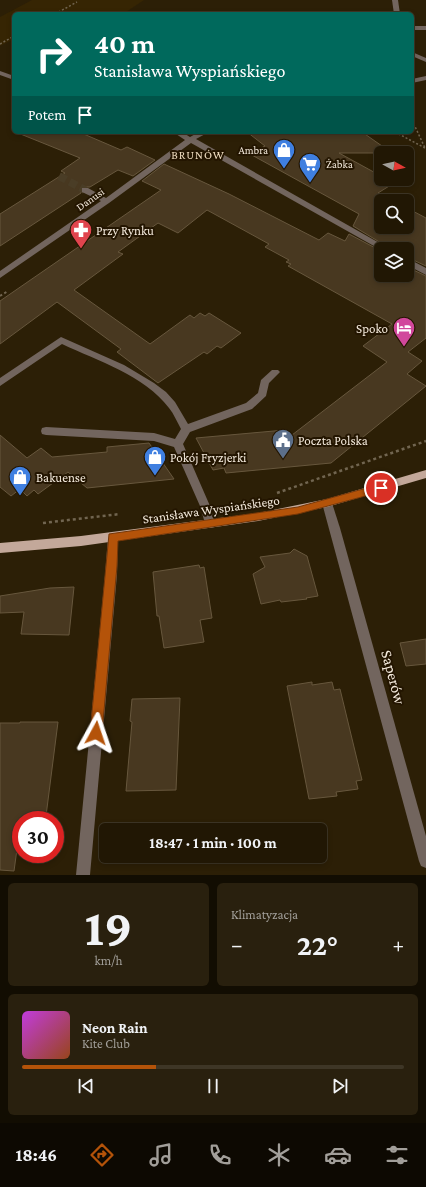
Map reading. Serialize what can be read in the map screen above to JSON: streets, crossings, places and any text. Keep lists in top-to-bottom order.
{
  "streets": {
    "main road": ["Stanisława Wyspiańskiego"],
    "street": ["Danusi", "Saperów"]
  },
  "crossings": [
    ["Stanisława Wyspiańskiego", "Saperów"]
  ],
  "districts": ["BRUNÓW"],
  "places": {
    "shop": ["Ambra", "Pokój Fryzjerki", "Bakuense"],
    "supermarket": ["Żabka"],
    "pharmacy": ["Przy Rynku"],
    "hotel": ["Spoko"],
    "public building": ["Poczta Polska"]
  },
  "north": "right",
  "page": {
    "turn": ["40 m", "Stanisława Wyspiańskiego"],
    "then": "Potem",
    "limit": "30",
    "trip": "18:47 · 1 min · 100 m",
    "tile": [
      ["19", "km/h"],
      "Klimatyzacja"
    ],
    "heat": ["−", "22°", "+"],
    "song": ["Neon Rain", "Kite Club"],
    "tabs": "18:46"
  }
}
